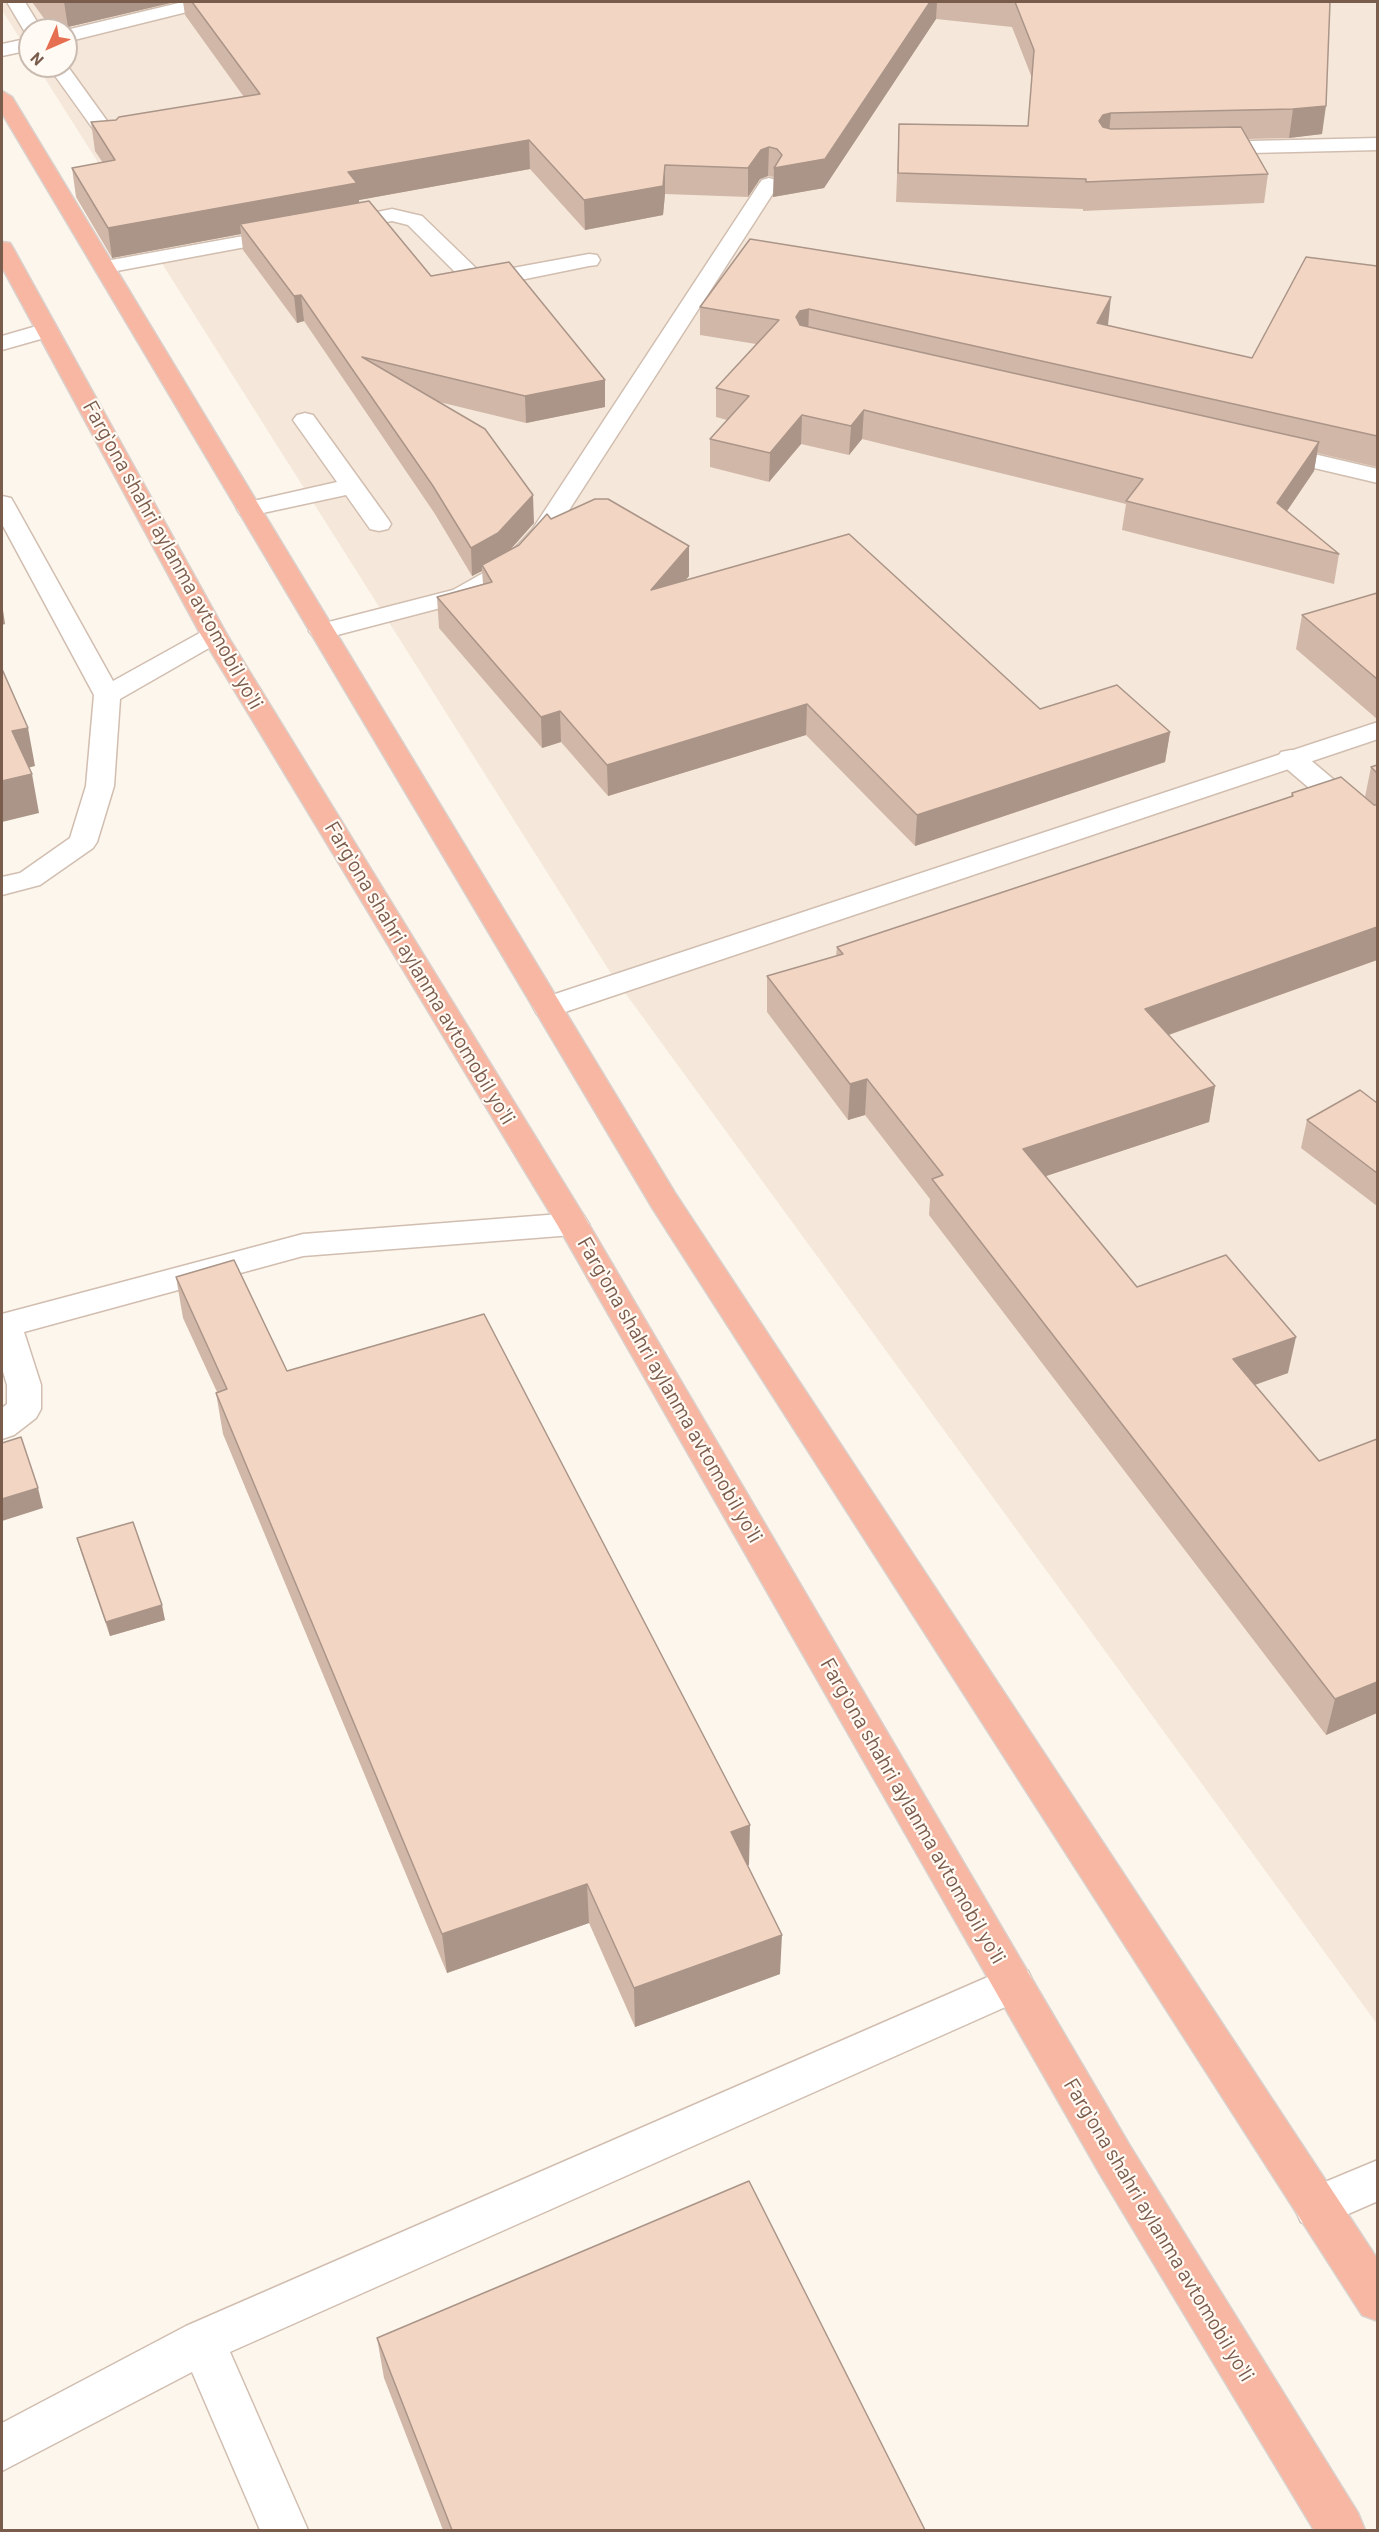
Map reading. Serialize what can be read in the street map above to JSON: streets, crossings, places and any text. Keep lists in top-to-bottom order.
{
  "streets": {
    "highway": ["Fargʻona shahri aylanma avtomobil yoʻli"]
  },
  "north": "bottom left"
}
